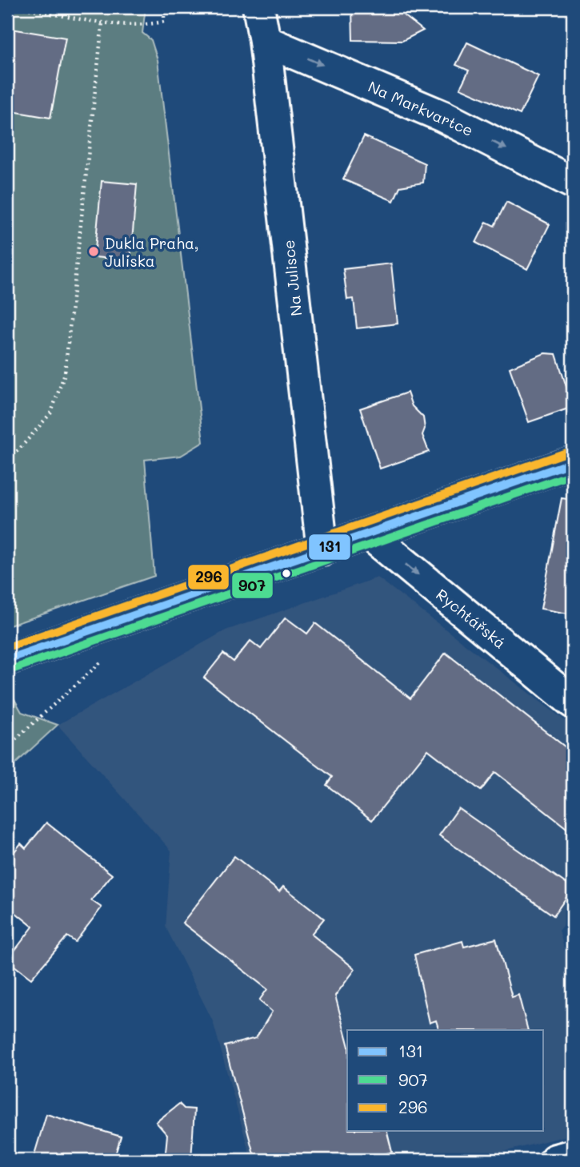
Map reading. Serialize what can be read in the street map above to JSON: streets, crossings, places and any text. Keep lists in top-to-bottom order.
{
  "streets": {
    "street": ["Na Markvartce", "Na Julisce", "Rychtářská"]
  },
  "crossings": [
    ["Na Markvartce", "Na Julisce"]
  ],
  "one_way": ["Na Markvartce", "Rychtářská"],
  "places": ["Dukla Praha, Juliska"],
  "lines": ["transit line 296", "transit line 131", "transit line 907"],
  "legend": ["131", "907", "296"]
}
